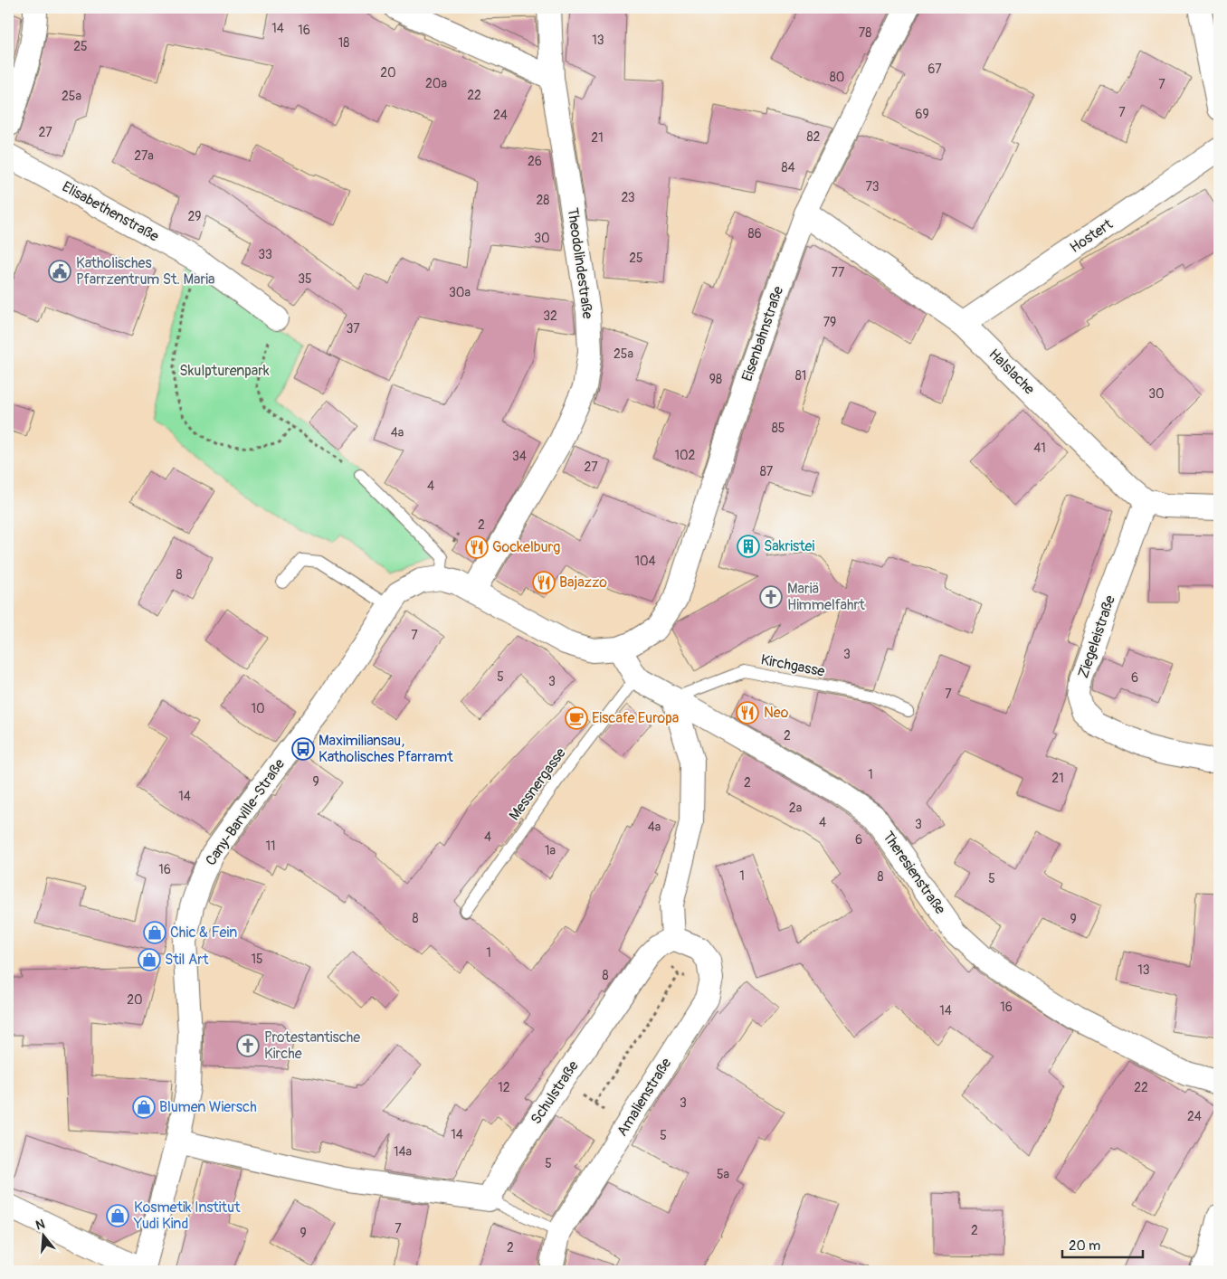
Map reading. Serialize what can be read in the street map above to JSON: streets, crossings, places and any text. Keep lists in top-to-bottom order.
{
  "streets": {
    "street": [
      "Elisabethenstraße",
      "Hostert",
      "Theodolindestraße",
      "Eisenbahnstraße",
      "Halslache",
      "Ziegeleistraße",
      "Cany-Barville-Straße",
      "Theresienstraße",
      "Schulstraße",
      "Amalienstraße"
    ],
    "lane": ["Kirchgasse", "Messnergasse"]
  },
  "crossings": [
    ["Hostert", "Halslache"],
    ["Theodolindestraße", "Cany-Barville-Straße"],
    ["Eisenbahnstraße", "Halslache"],
    ["Eisenbahnstraße", "Cany-Barville-Straße"],
    ["Halslache", "Ziegeleistraße"],
    ["Kirchgasse", "Theresienstraße"],
    ["Messnergasse", "Theresienstraße"],
    ["Schulstraße", "Amalienstraße"]
  ],
  "parks": ["Skulpturenpark"],
  "places": {
    "public building": ["Katholisches Pfarrzentrum St. Maria"],
    "building": ["Sakristei"],
    "restaurant": ["Gockelburg", "Bajazzo", "Neo"],
    "church": ["Mariä Himmelfahrt", "Protestantische Kirche"],
    "cafe": ["Eiscafe Europa"],
    "bus stop": ["Maximiliansau, Katholisches Pfarramt"],
    "shop": [
      "Chic & Fein",
      "Stil Art",
      "Blumen Wiersch",
      "Kosmetik Institut Yudi Kind"
    ]
  },
  "house_numbers": [
    "14",
    "16",
    "78",
    "13",
    "18",
    "25",
    "67",
    "20",
    "80",
    "20a",
    "7",
    "22",
    "25a",
    "7",
    "69",
    "24",
    "27",
    "82",
    "21",
    "27a",
    "26",
    "84",
    "73",
    "23",
    "28",
    "29",
    "86",
    "30",
    "33",
    "25",
    "77",
    "35",
    "30a",
    "32",
    "79",
    "37",
    "25a",
    "81",
    "98",
    "30",
    "85",
    "4a",
    "41",
    "102",
    "34",
    "27",
    "87",
    "4",
    "2",
    "104",
    "8",
    "7",
    "3",
    "5",
    "6",
    "3",
    "7",
    "10",
    "2",
    "1",
    "21",
    "9",
    "2",
    "14",
    "2a",
    "4",
    "3",
    "4a",
    "4",
    "6",
    "11",
    "1a",
    "16",
    "1",
    "8",
    "5",
    "8",
    "9",
    "1",
    "15",
    "13",
    "8",
    "20",
    "16",
    "14",
    "12",
    "22",
    "3",
    "24",
    "14",
    "5",
    "14a",
    "5",
    "5a",
    "7",
    "2",
    "9",
    "2"
  ],
  "scale_bar": "20 m",
  "north": "top"
}
